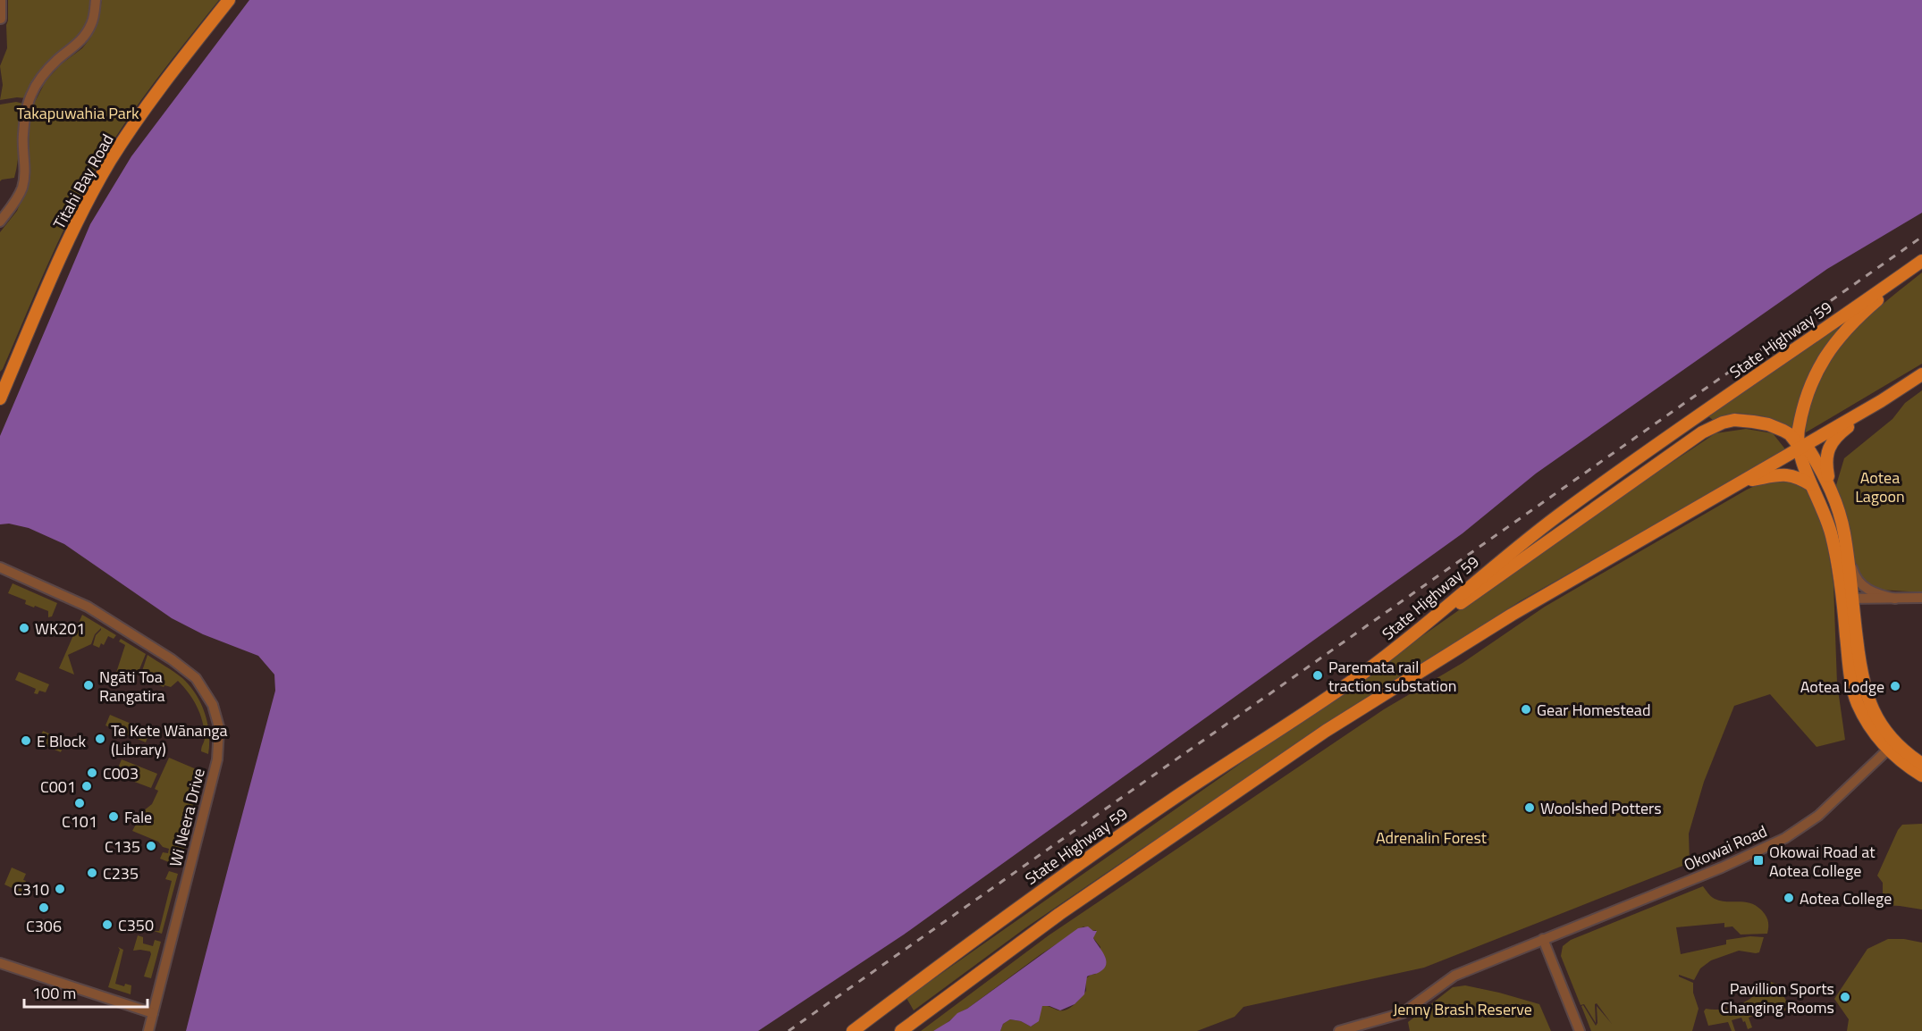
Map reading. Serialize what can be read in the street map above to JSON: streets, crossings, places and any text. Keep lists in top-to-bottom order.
{
  "streets": {
    "main road": ["Titahi Bay Road", "State Highway 59"],
    "street": ["Wi Neera Drive", "Okowai Road"]
  },
  "parks": [
    "Takapuwahia Park",
    "Aotea Lagoon",
    "Adrenalin Forest",
    "Jenny Brash Reserve"
  ],
  "places": {
    "other": [
      "WK201",
      "Paremata rail traction substation",
      "Ngāti Toa Rangatira",
      "Aotea Lodge",
      "Gear Homestead",
      "Te Kete Wānanga (Library)",
      "E Block",
      "C003",
      "C001",
      "C101",
      "Woolshed Potters",
      "Fale",
      "C135",
      "C235",
      "C310",
      "Aotea College",
      "C306",
      "C350",
      "Pavillion Sports Changing Rooms"
    ],
    "transit": ["Okowai Road at Aotea College"]
  },
  "scale_bar": "100 m"
}
